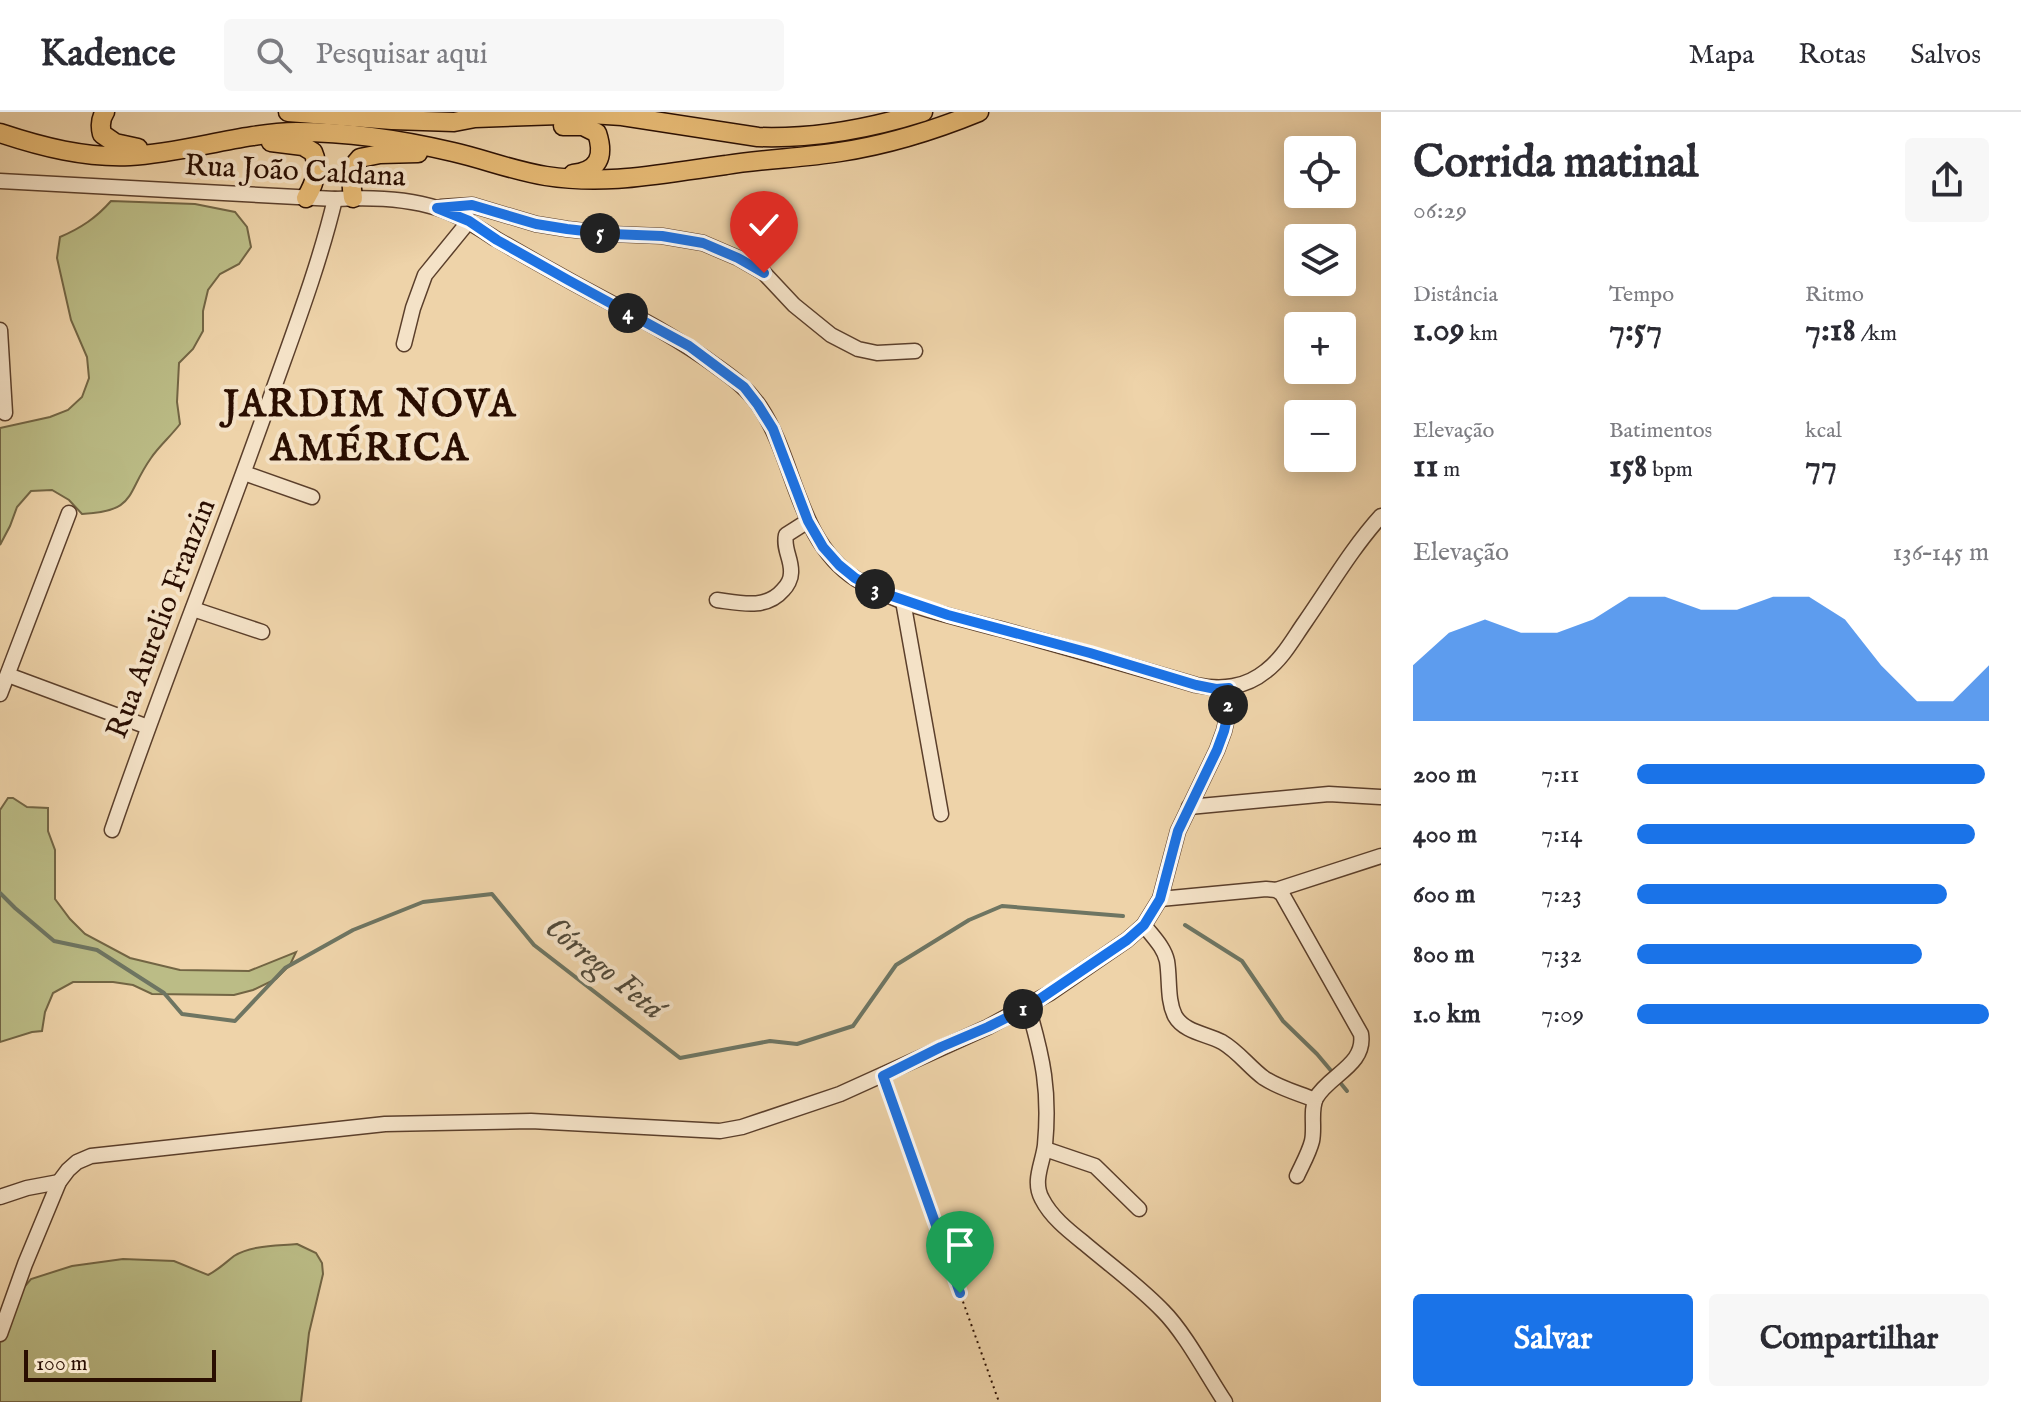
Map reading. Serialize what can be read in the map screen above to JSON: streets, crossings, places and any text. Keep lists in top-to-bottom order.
{
  "streets": {
    "street": ["Rua João Caldana", "Rua Aurelio Franzin"]
  },
  "crossings": [
    ["Rua João Caldana", "Rua Aurelio Franzin"]
  ],
  "districts": ["JARDIM NOVA AMÉRICA"],
  "water": ["Córrego Fetá"],
  "scale_bar": "100 m",
  "page": {
    "header": "Kadence",
    "search": "Pesquisar aqui",
    "nav": ["Mapa", "Rotas", "Salvos"],
    "heading": ["Corrida matinal", "06:29"],
    "map_buttons": ["+", "−"],
    "pins": [
      "5",
      "4",
      "3",
      "2",
      "1"
    ],
    "stats": [
      ["Distância", "1.09 km"],
      ["Tempo", "7:57"],
      ["Ritmo", "7:18 /km"],
      ["Elevação", "11 m"],
      ["Batimentos", "158 bpm"],
      ["kcal", "77"]
    ],
    "chart": ["Elevação", "136–145 m"],
    "list": [
      {
        "name": "200 m",
        "note": "7:11"
      },
      {
        "name": "400 m",
        "note": "7:14"
      },
      {
        "name": "600 m",
        "note": "7:23"
      },
      {
        "name": "800 m",
        "note": "7:32"
      },
      {
        "name": "1.0 km",
        "note": "7:09"
      }
    ],
    "buttons": ["Salvar", "Compartilhar"],
    "scale": "100 m"
  }
}
